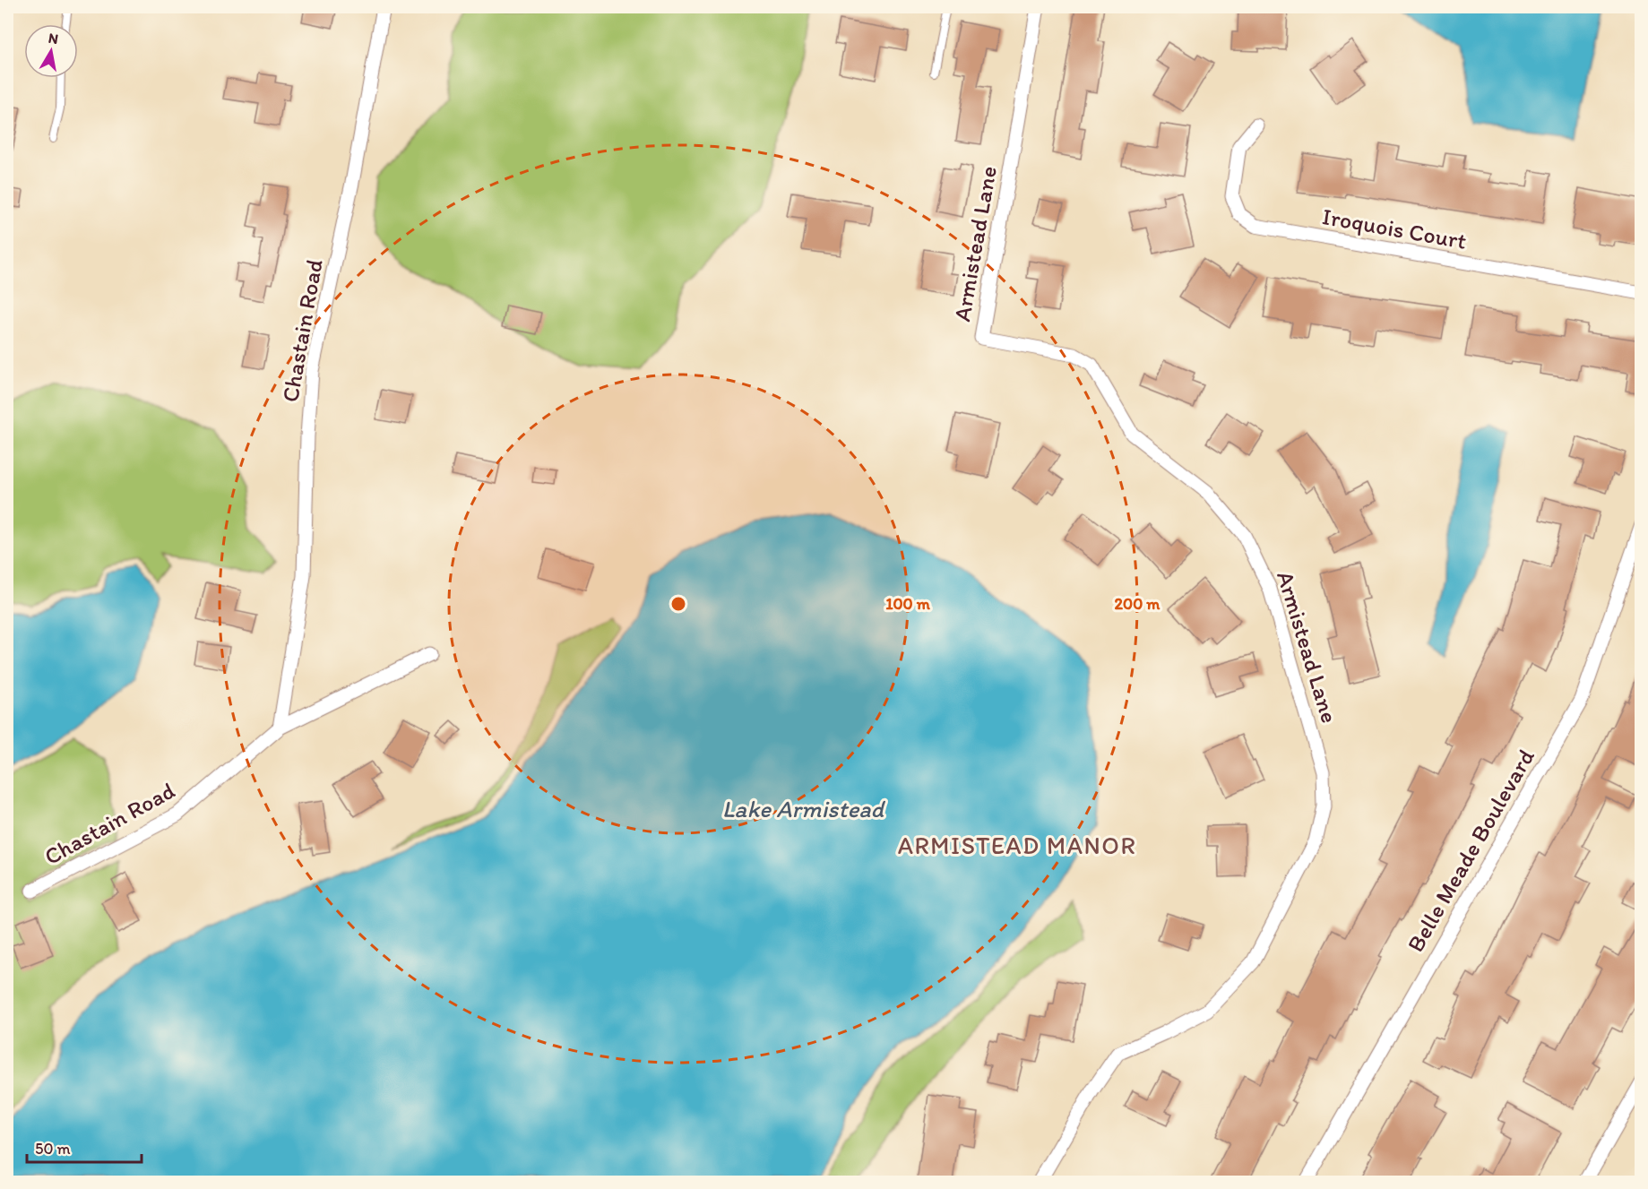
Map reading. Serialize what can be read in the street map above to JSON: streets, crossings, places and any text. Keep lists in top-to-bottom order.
{
  "streets": {
    "street": [
      "Iroquois Court",
      "Armistead Lane",
      "Chastain Road",
      "Belle Meade Boulevard"
    ]
  },
  "districts": ["ARMISTEAD MANOR"],
  "water": ["Lake Armistead"],
  "scale_bar": "50 m",
  "north": "top",
  "rings": ["100 m", "200 m"]
}
